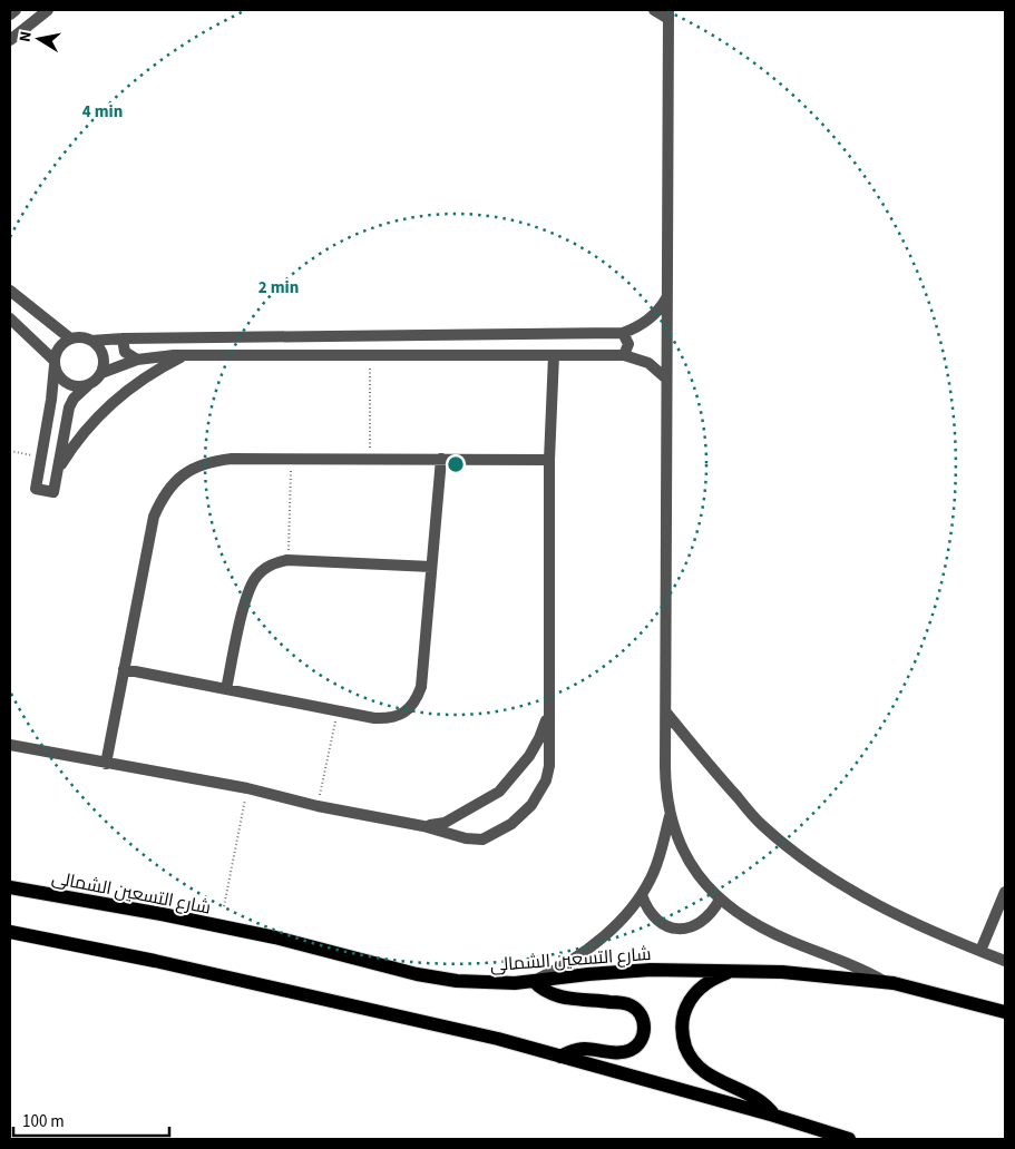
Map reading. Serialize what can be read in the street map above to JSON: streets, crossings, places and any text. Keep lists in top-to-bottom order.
{
  "streets": {
    "main road": ["شارع التسعين الشمالى"]
  },
  "scale_bar": "100 m",
  "north": "left",
  "rings": ["4 min", "2 min"]
}
